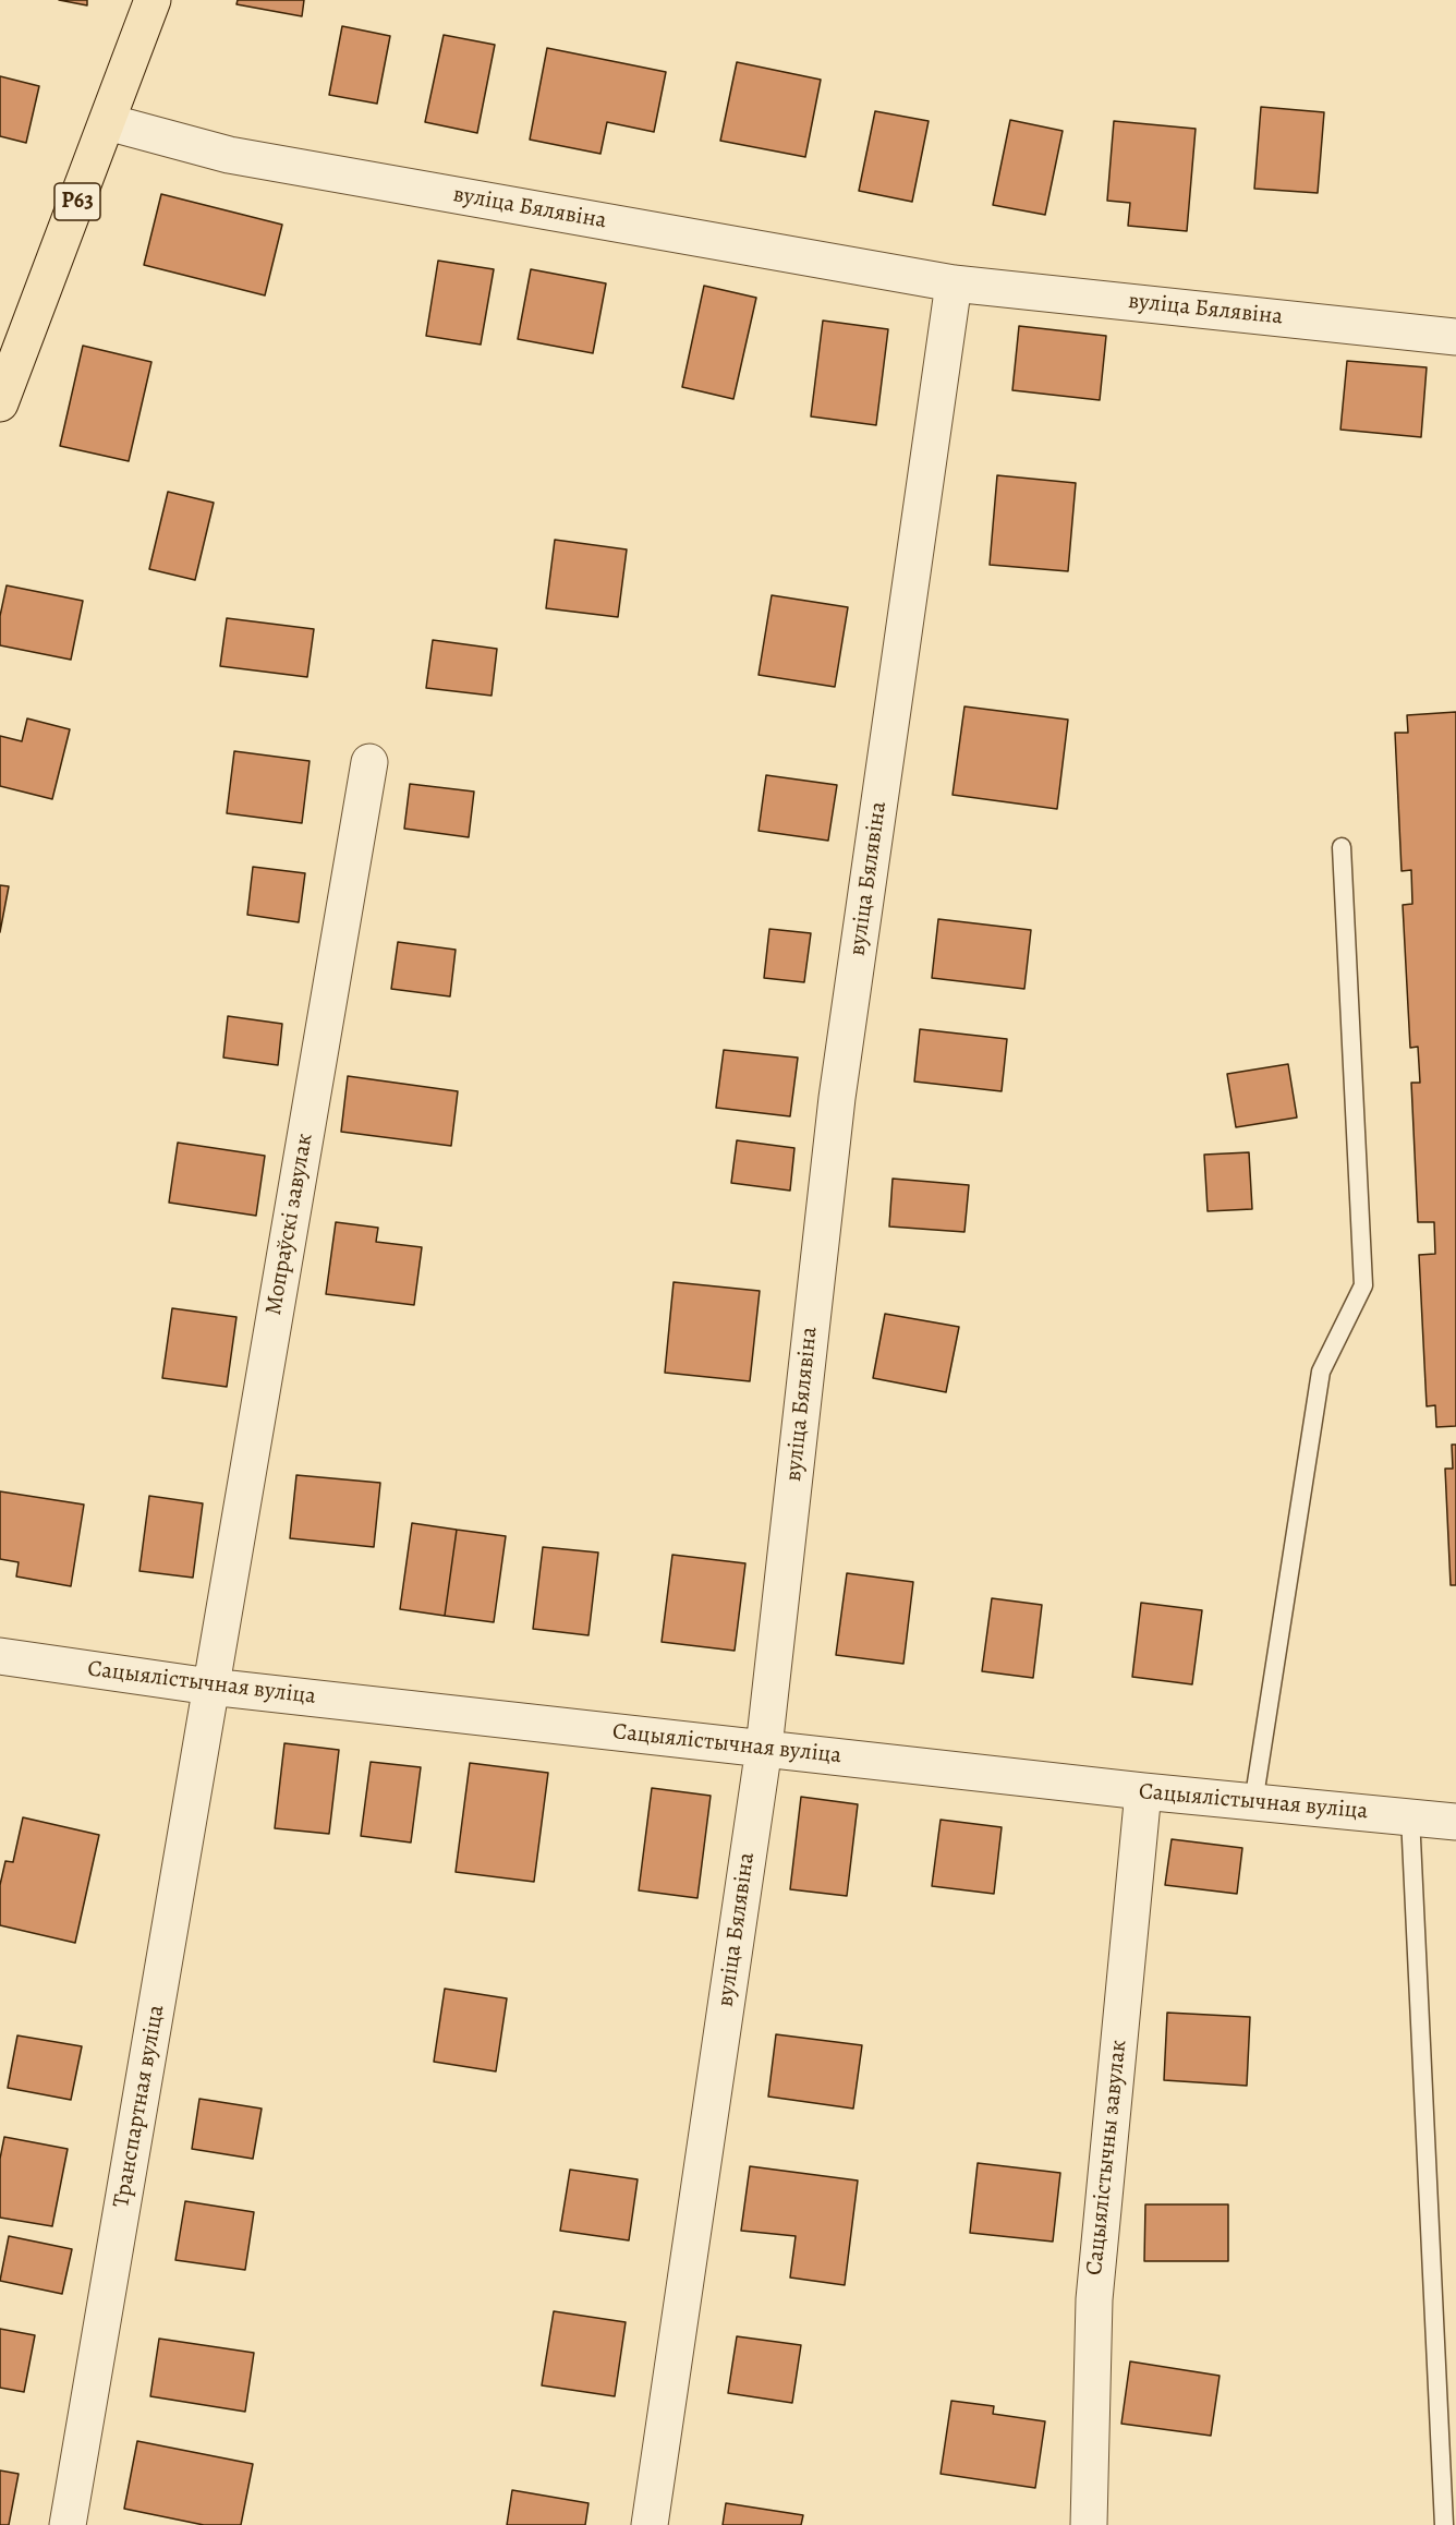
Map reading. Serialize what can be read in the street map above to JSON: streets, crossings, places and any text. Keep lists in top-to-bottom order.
{
  "streets": {
    "main road": ["Р63"],
    "street": [
      "вуліца Бялявіна",
      "Мопраўскі завулак",
      "Сацыялістычная вуліца",
      "Транспартная вуліца",
      "Сацыялістычны завулак"
    ]
  },
  "crossings": [
    ["Р63", "вуліца Бялявіна"],
    ["вуліца Бялявіна", "Сацыялістычная вуліца"],
    ["Мопраўскі завулак", "Сацыялістычная вуліца"],
    ["Мопраўскі завулак", "Транспартная вуліца"],
    ["Сацыялістычная вуліца", "Транспартная вуліца"],
    ["Сацыялістычная вуліца", "Сацыялістычны завулак"]
  ]
}
